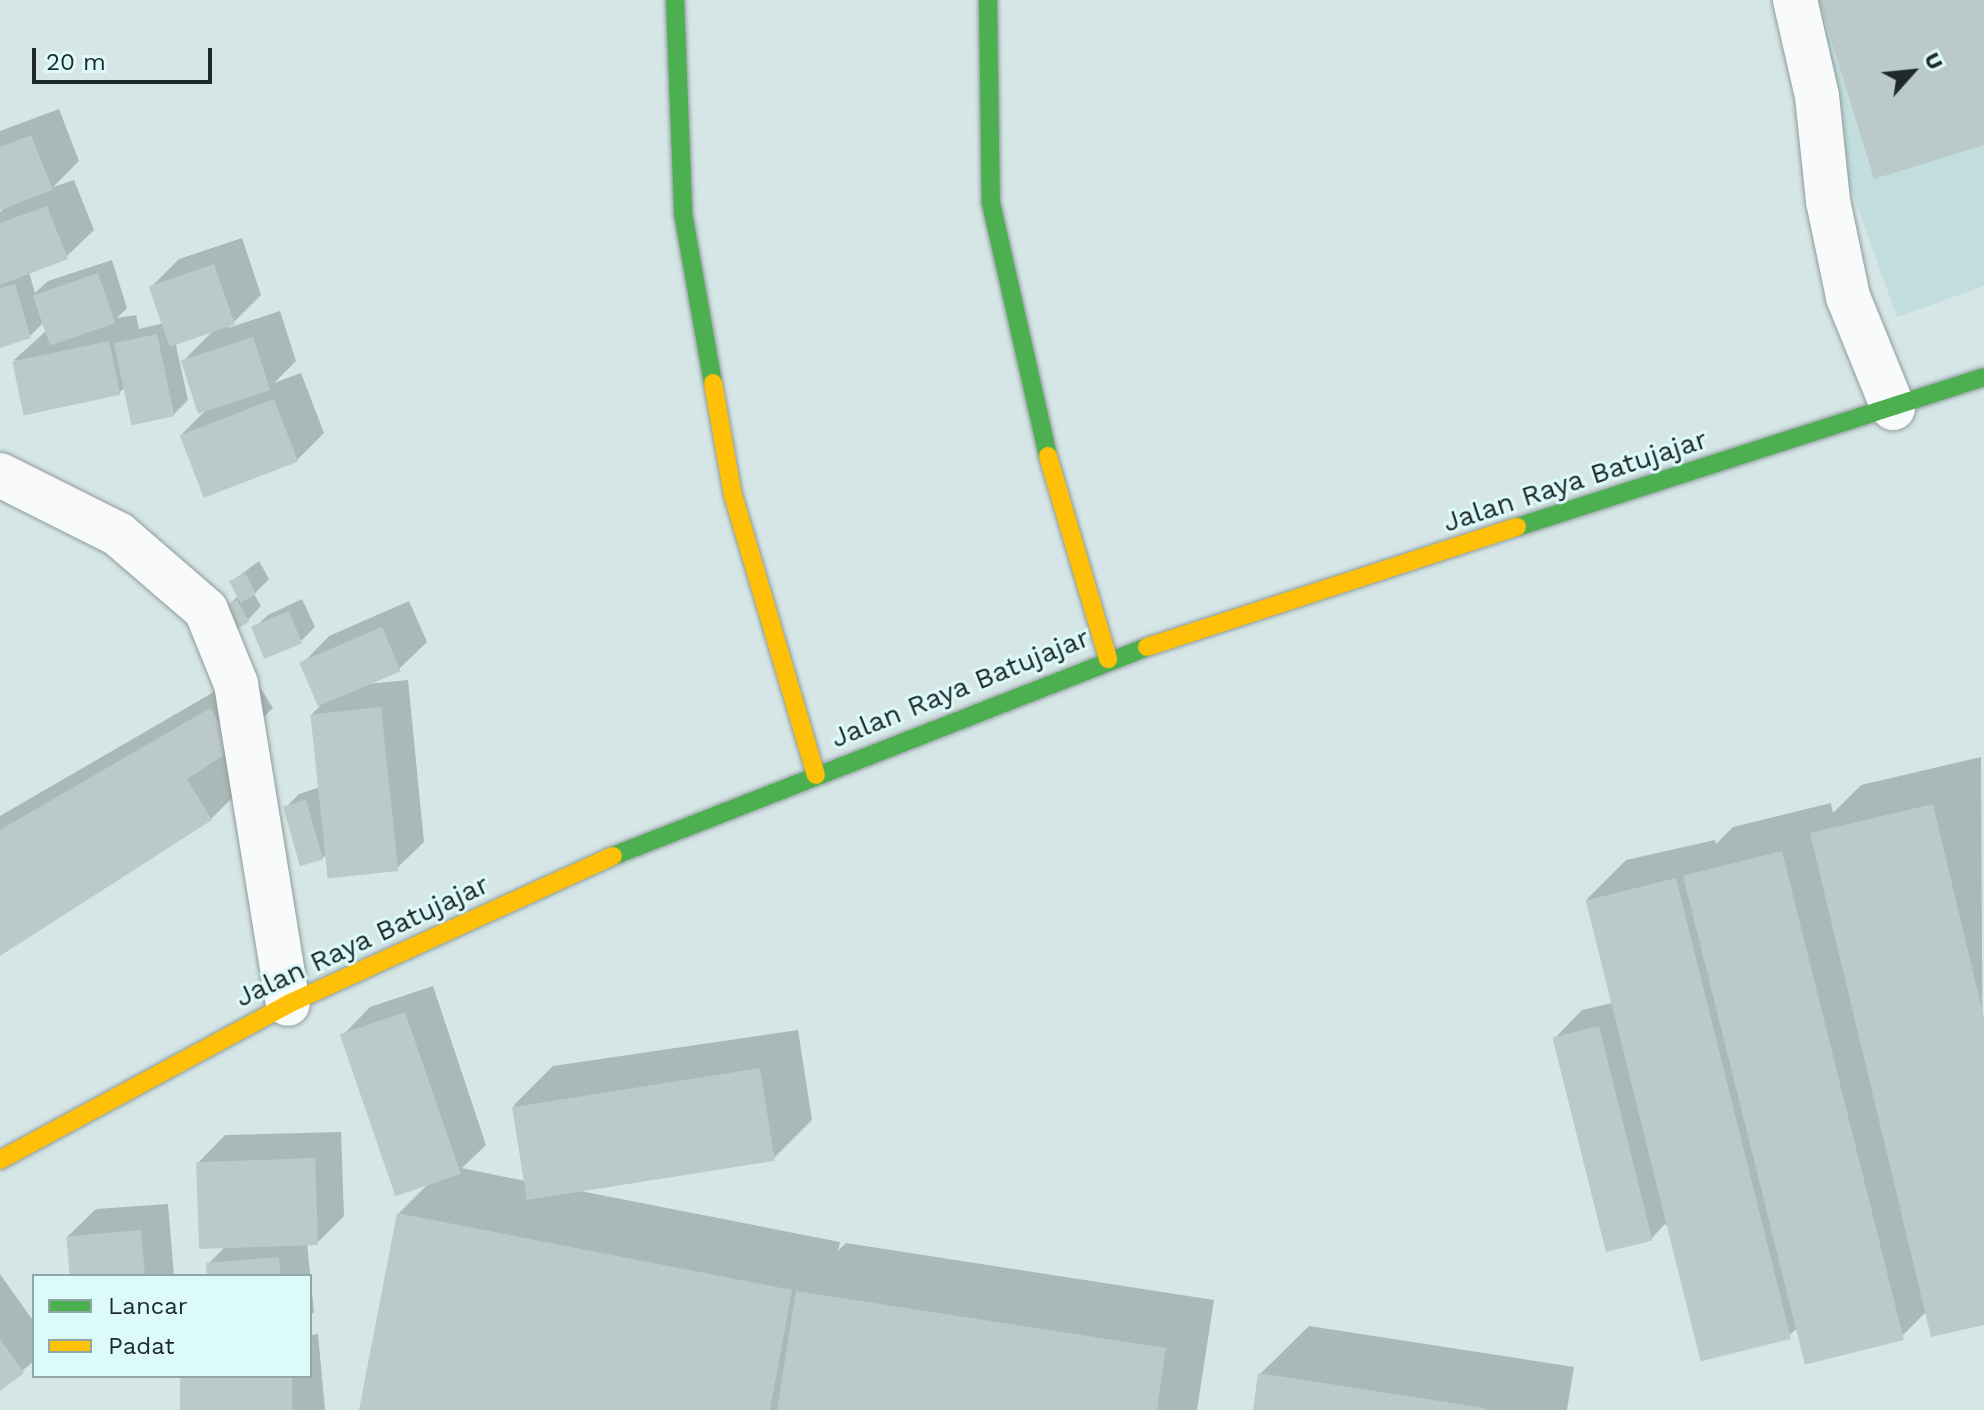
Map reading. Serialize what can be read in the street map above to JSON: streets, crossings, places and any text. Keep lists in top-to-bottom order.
{
  "streets": {
    "main road": ["Jalan Raya Batujajar"]
  },
  "legend": ["Lancar", "Padat"],
  "scale_bar": "20 m",
  "north": "top right"
}
